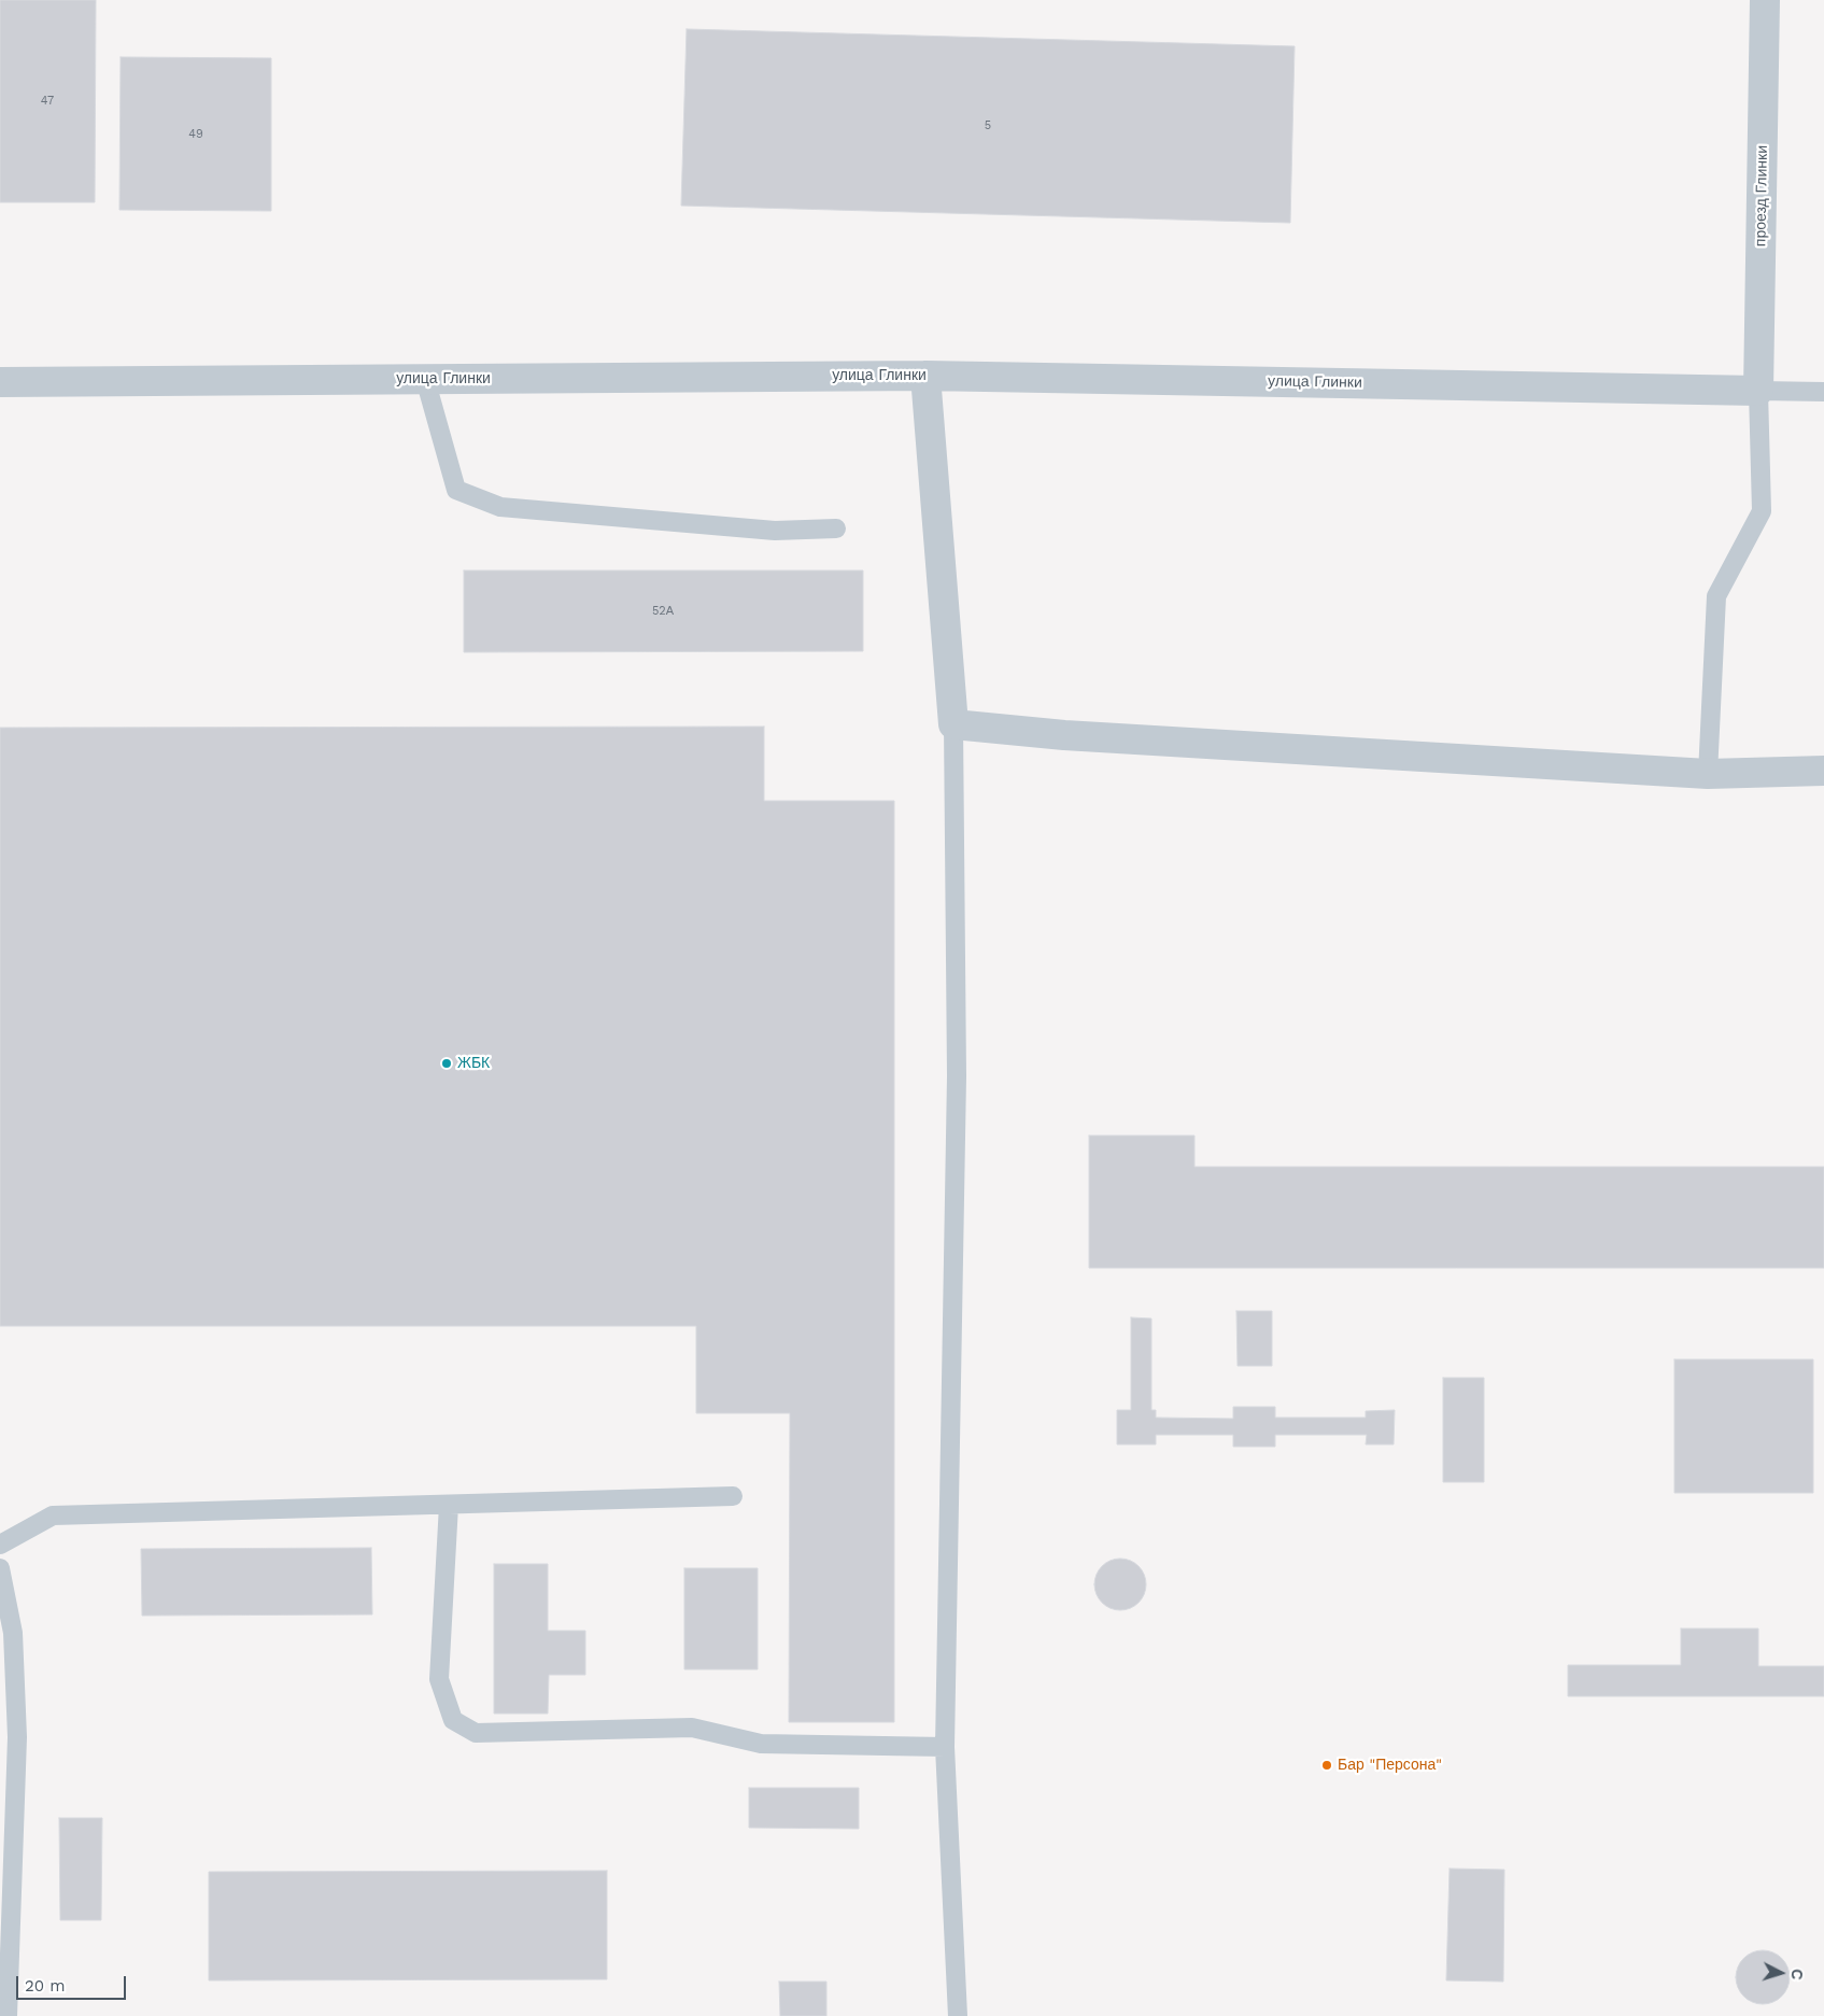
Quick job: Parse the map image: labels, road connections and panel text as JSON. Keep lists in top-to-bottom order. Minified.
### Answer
{"streets":{"street":["проезд Глинки","улица Глинки"]},"crossings":[["проезд Глинки","улица Глинки"]],"places":["ЖБК","Бар \"Персона\""],"house_numbers":["47","5","49","52А"],"scale_bar":"20 m","north":"right"}
